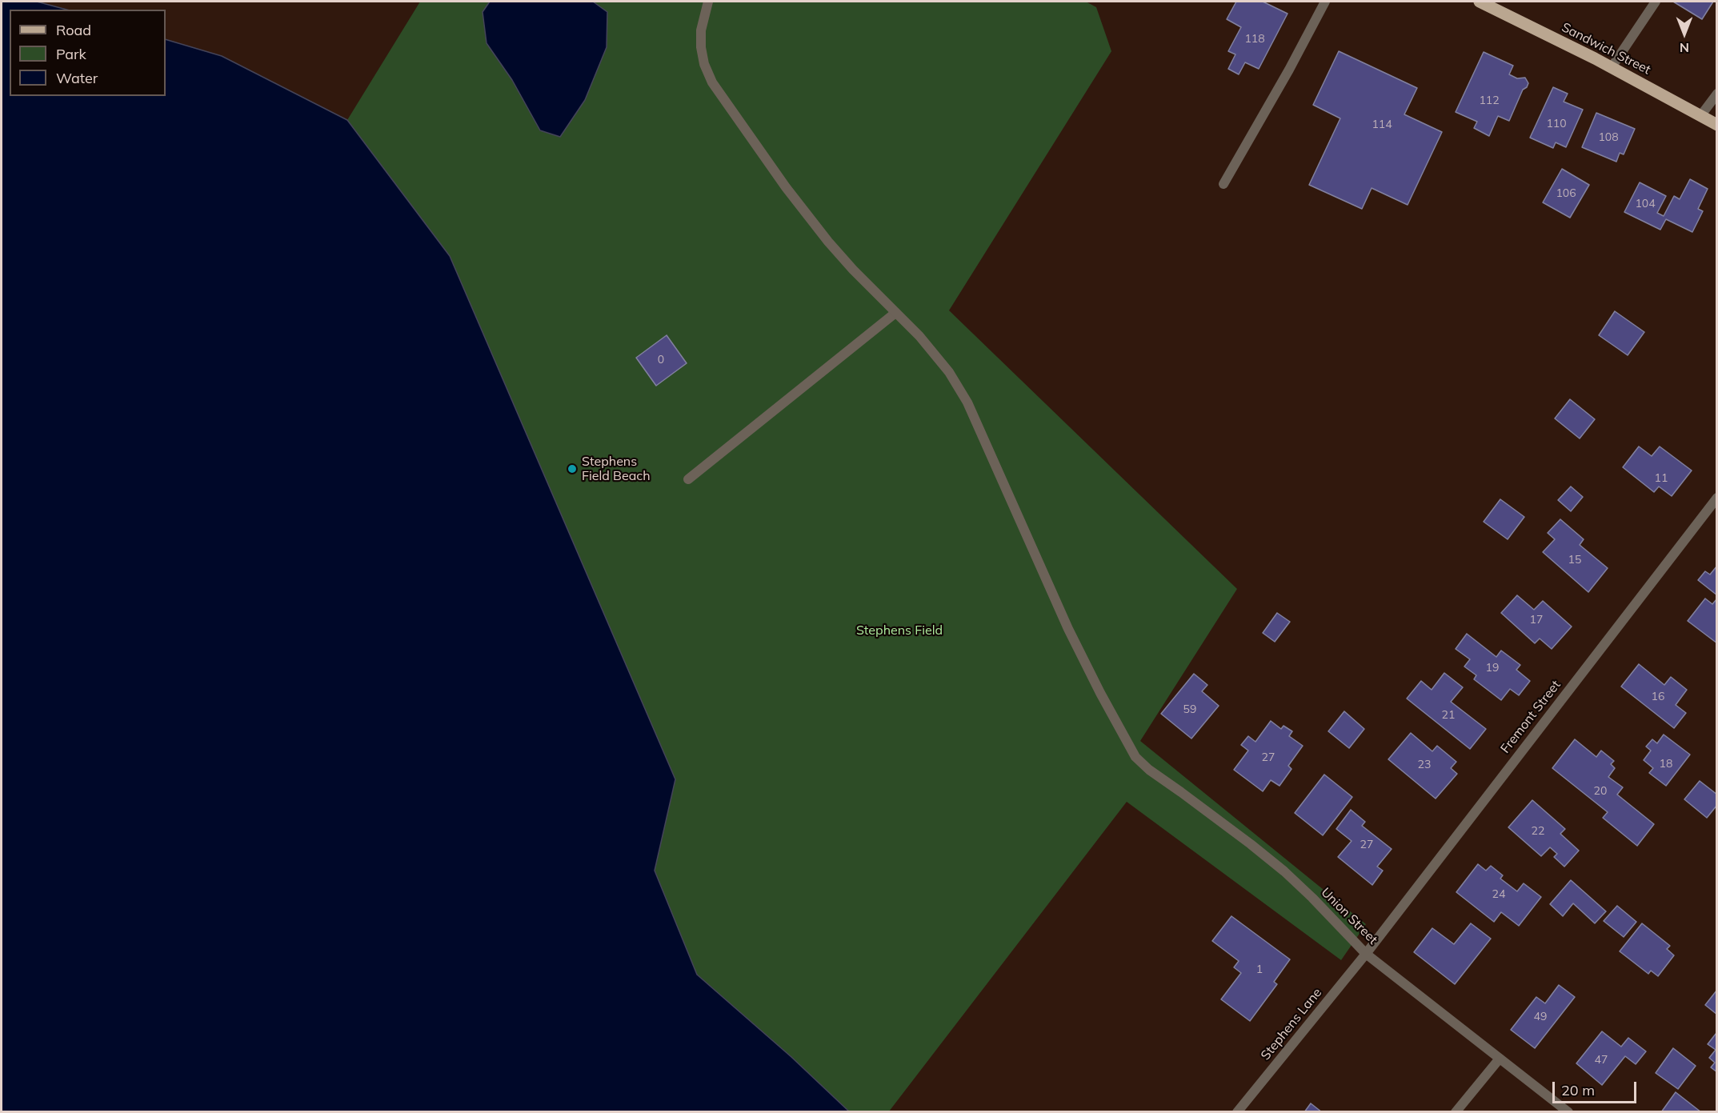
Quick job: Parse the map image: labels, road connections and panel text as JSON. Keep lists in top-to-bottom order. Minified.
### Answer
{"streets":{"main road":["Sandwich Street"],"street":["Fremont Street","Union Street","Stephens Lane"]},"crossings":[["Fremont Street","Union Street"],["Fremont Street","Stephens Lane"],["Union Street","Stephens Lane"]],"parks":["Stephens Field"],"places":["Stephens Field Beach"],"house_numbers":["118","112","110","114","108","106","104","0","11","15","17","19","16","59","21","27","18","23","20","22","27","24","1","49","47"],"legend":["Road","Park","Water"],"scale_bar":"20 m","north":"bottom"}
